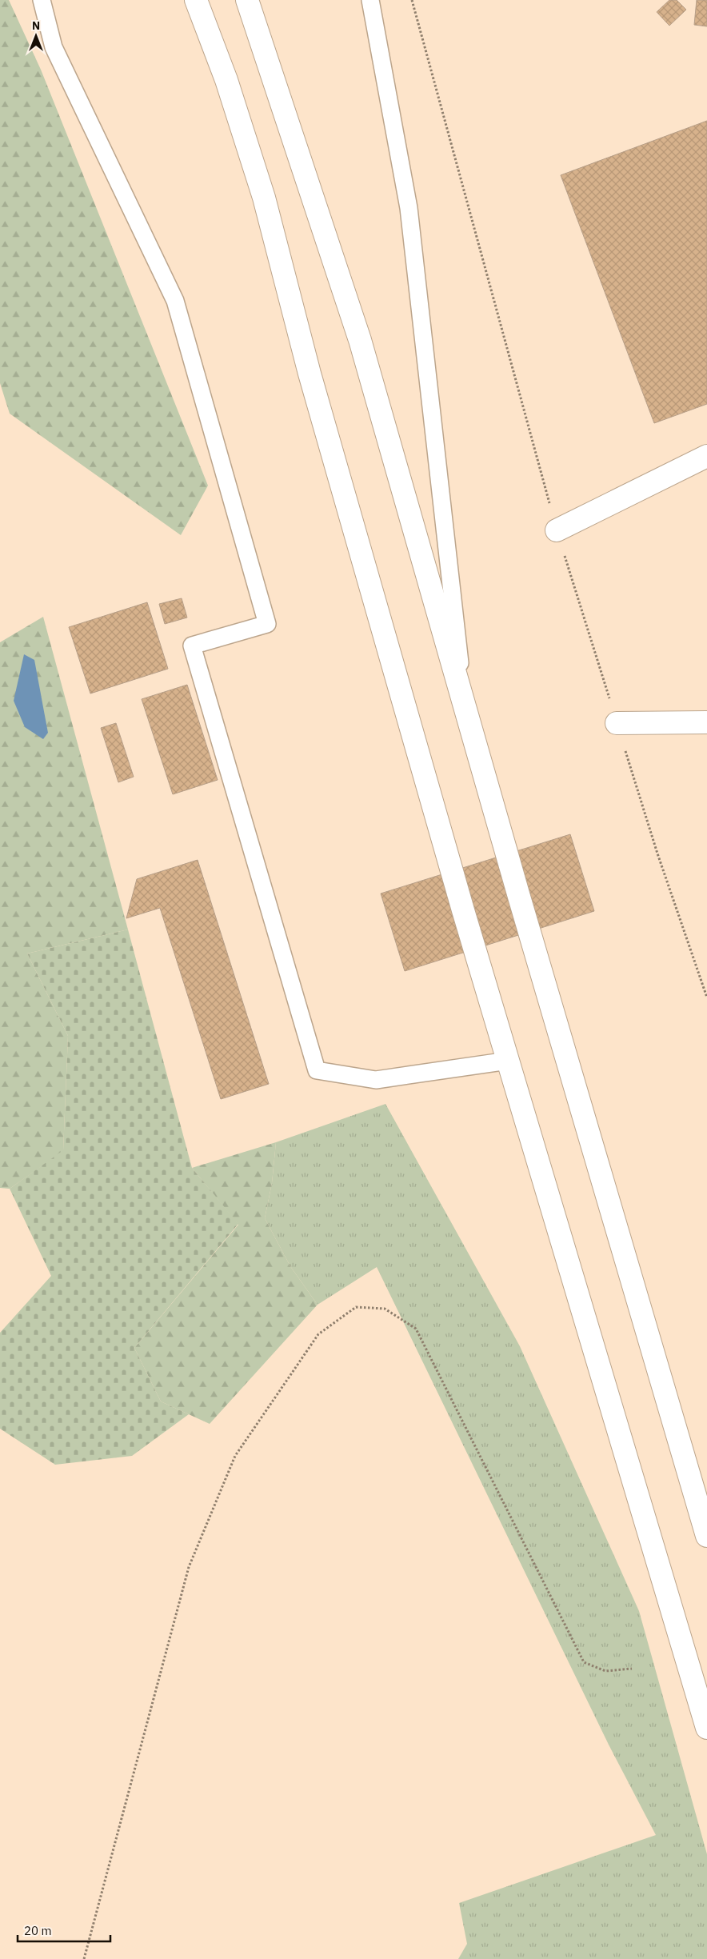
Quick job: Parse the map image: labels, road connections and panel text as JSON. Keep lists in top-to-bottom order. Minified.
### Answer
{"scale_bar":"20 m","north":"top"}
